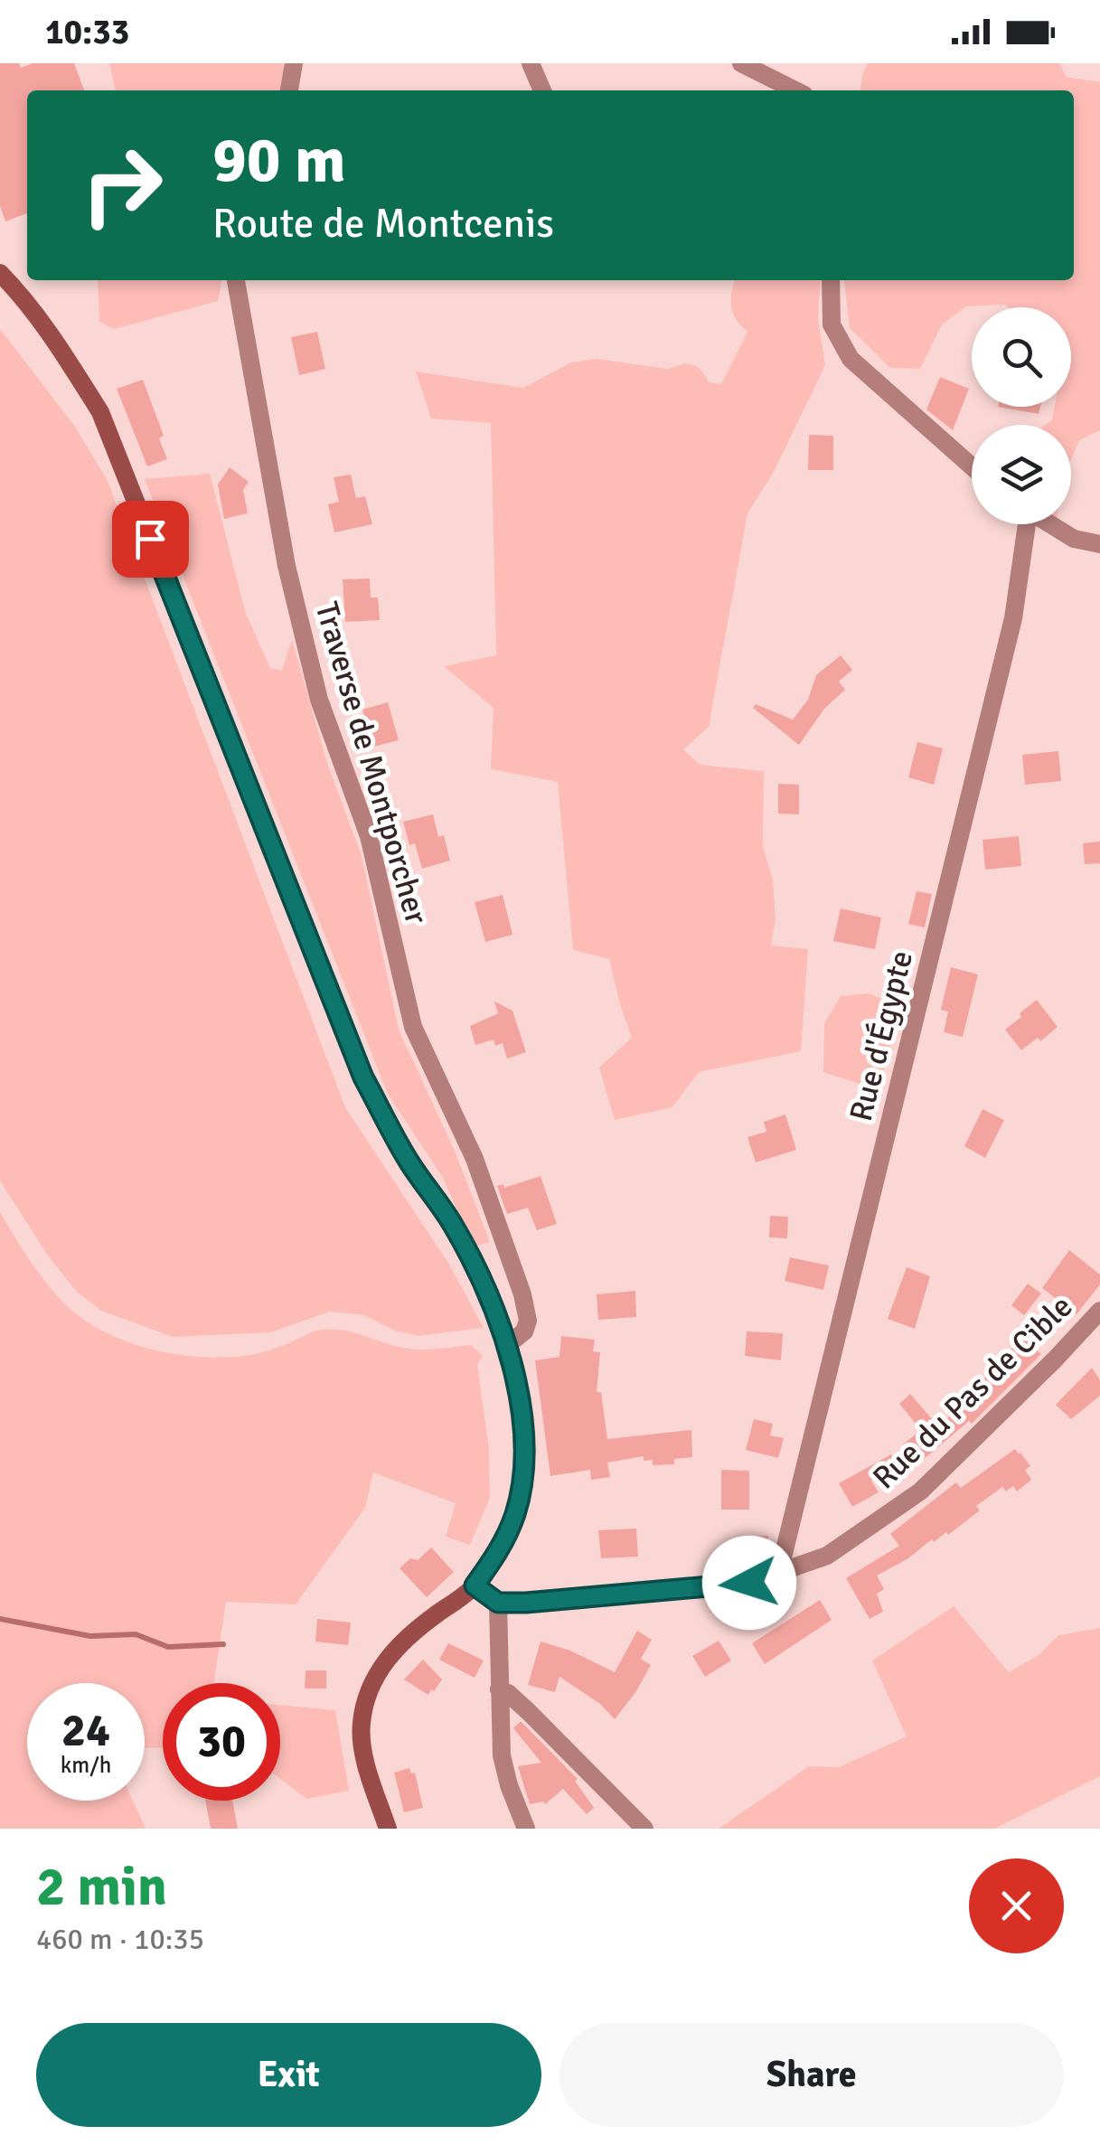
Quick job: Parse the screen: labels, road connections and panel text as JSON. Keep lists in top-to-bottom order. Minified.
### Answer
{"streets":{"street":["Traverse de Montporcher","Rue d'Égypte","Rue du Pas de Cible"]},"crossings":[["Rue d'Égypte","Rue du Pas de Cible"]],"page":{"status":"10:33","turn":["90 m","Route de Montcenis"],"speed":"24 km/h","limit":"30","heading":["2 min","460 m · 10:35"],"buttons":["Exit","Share"]}}
